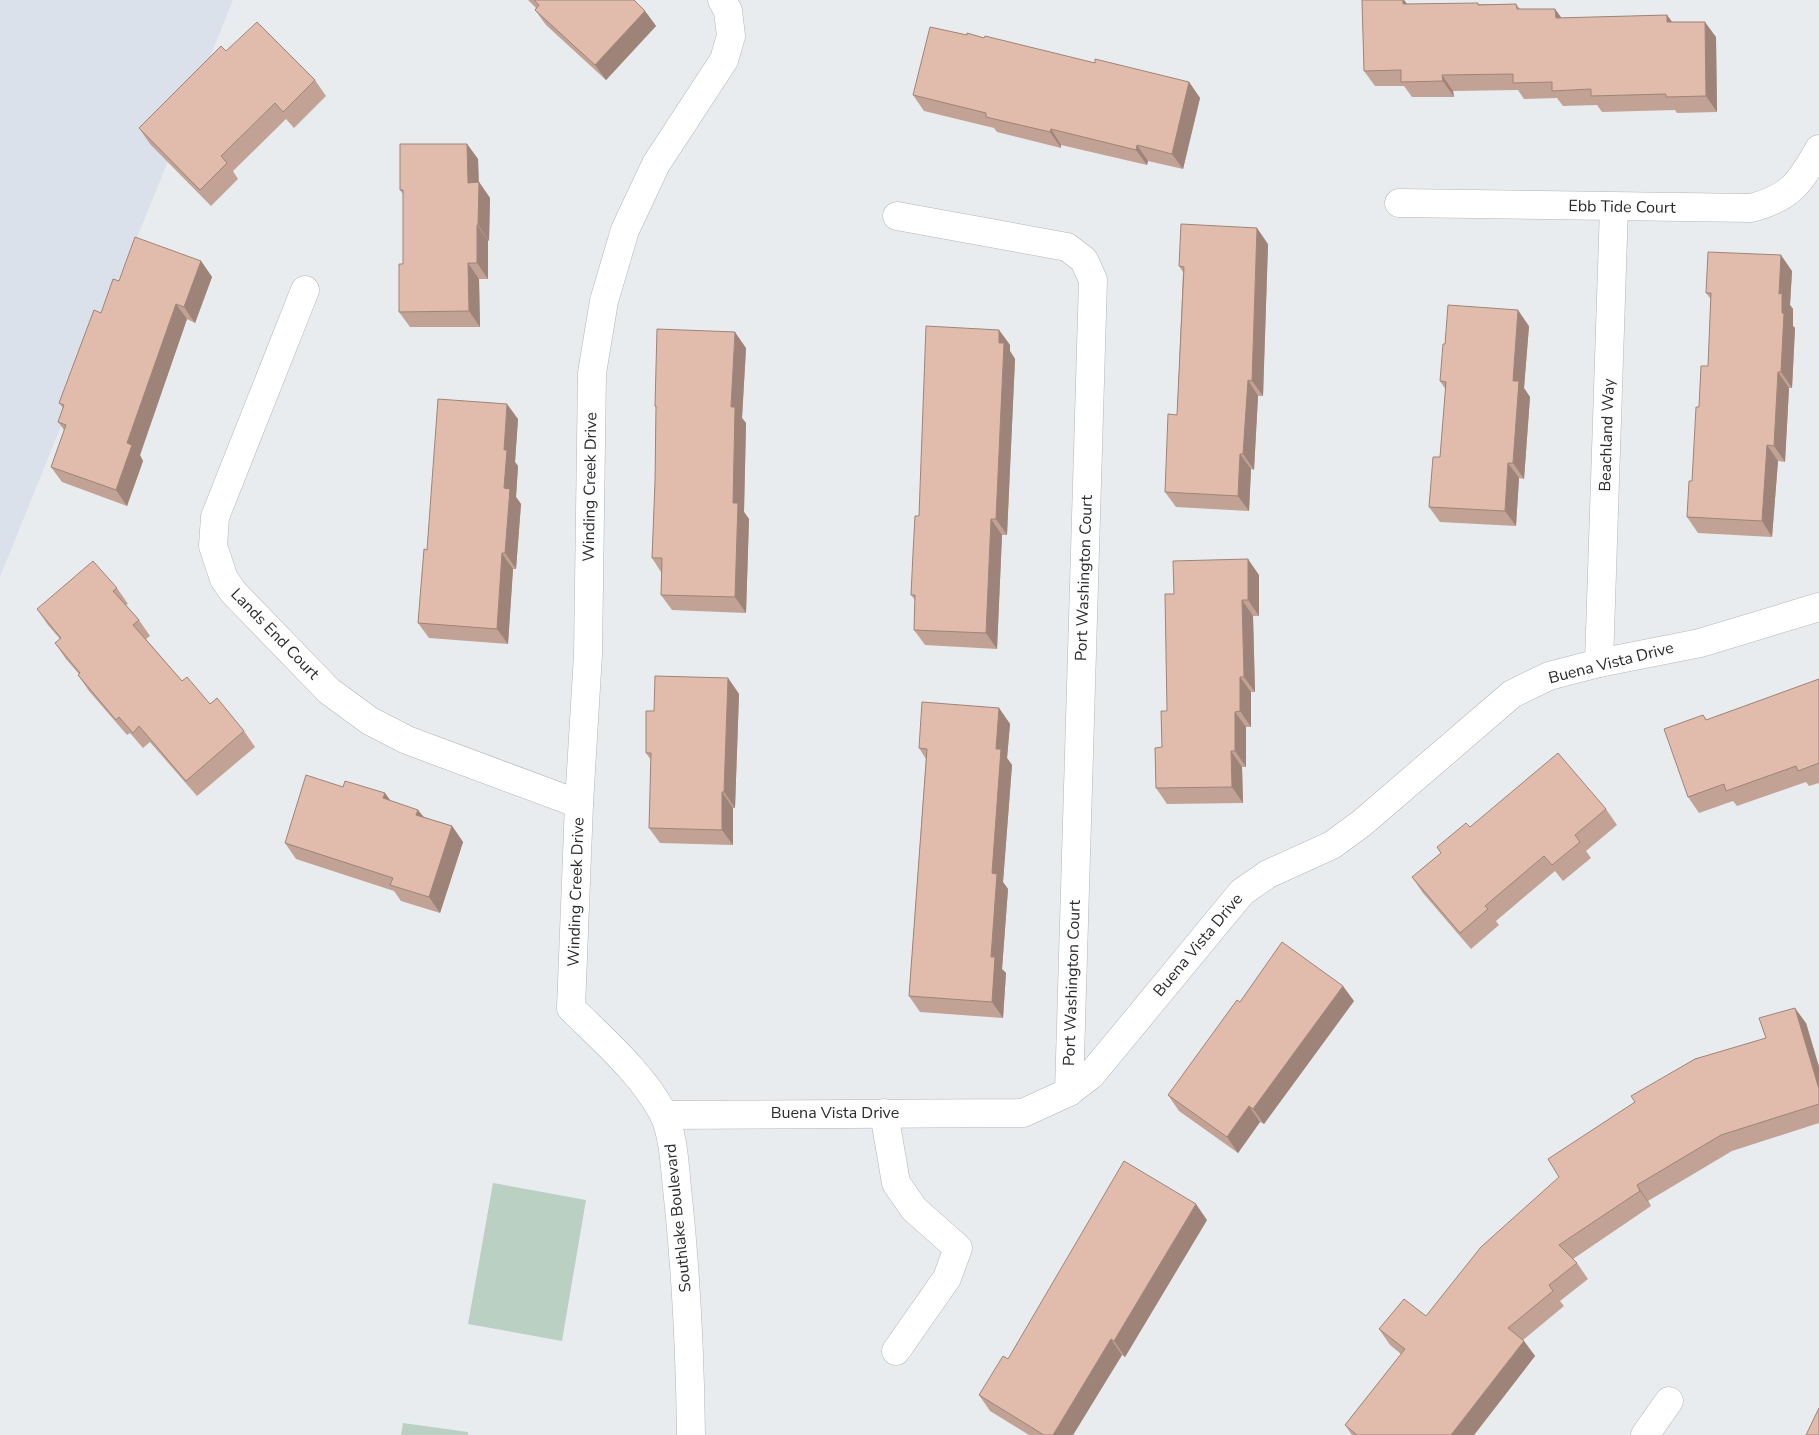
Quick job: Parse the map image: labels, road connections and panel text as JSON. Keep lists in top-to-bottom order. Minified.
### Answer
{"streets":{"street":["Ebb Tide Court","Beachland Way","Winding Creek Drive","Port Washington Court","Lands End Court","Buena Vista Drive","Southlake Boulevard"]},"crossings":[["Ebb Tide Court","Beachland Way"],["Beachland Way","Buena Vista Drive"],["Winding Creek Drive","Lands End Court"],["Winding Creek Drive","Southlake Boulevard"],["Port Washington Court","Buena Vista Drive"],["Buena Vista Drive","Southlake Boulevard"]]}
